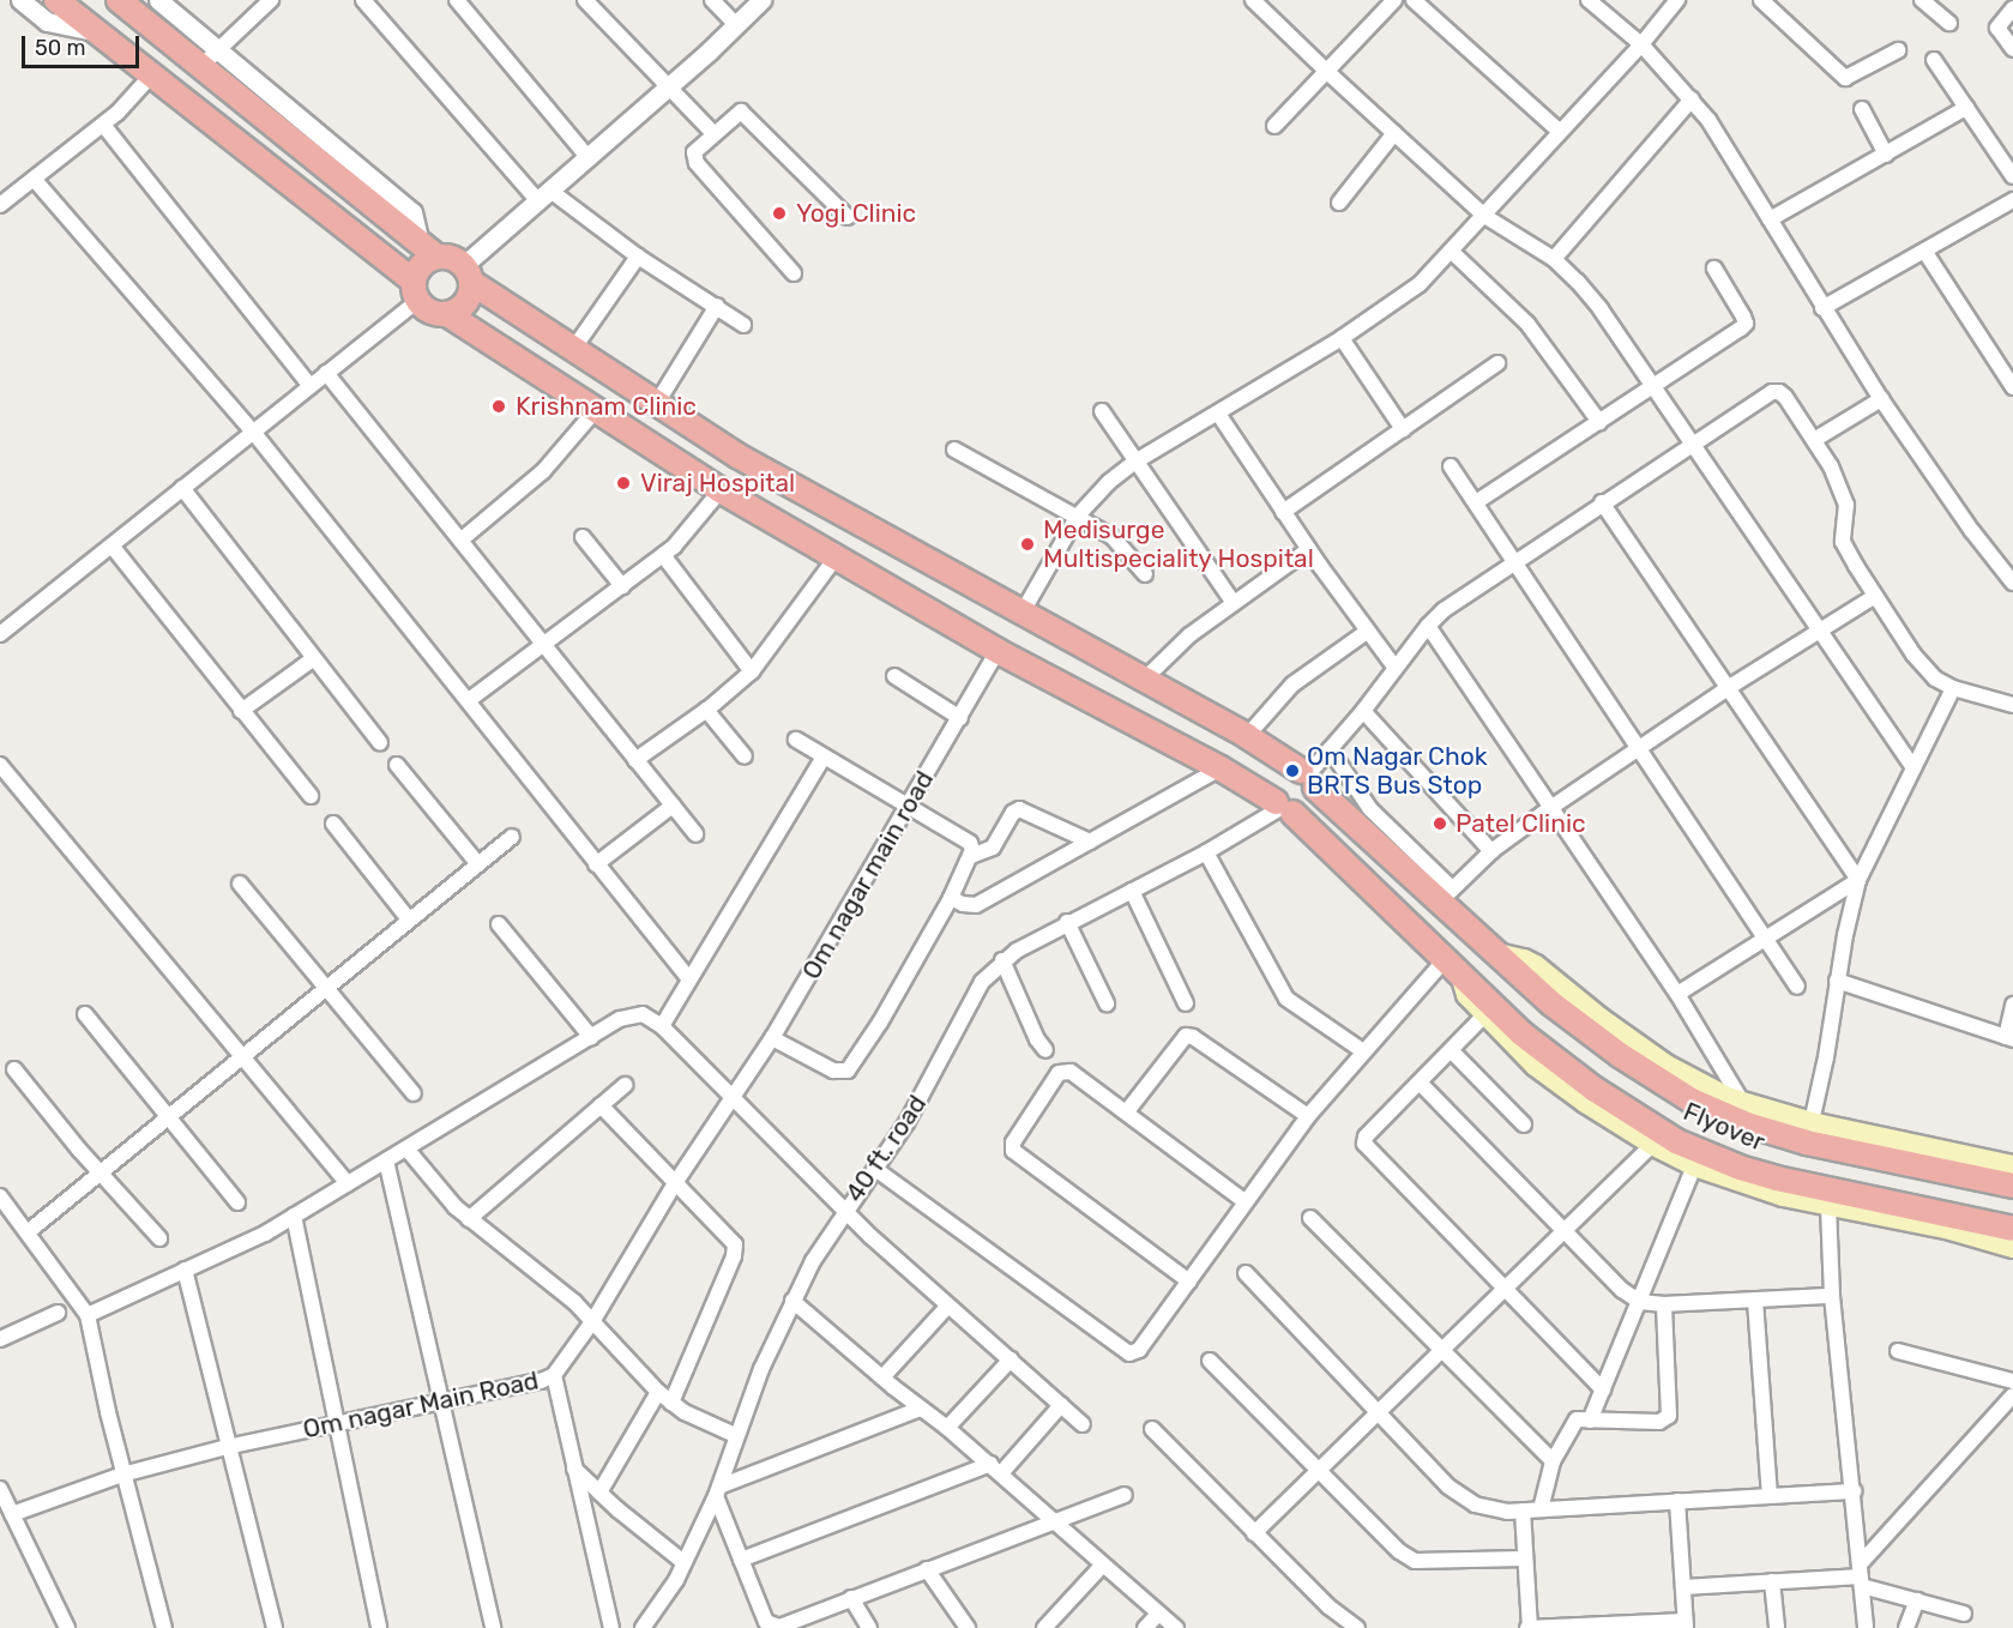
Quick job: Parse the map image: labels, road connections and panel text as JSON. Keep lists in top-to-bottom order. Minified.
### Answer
{"streets":{"highway":["Flyover"],"street":["Om nagar main road","40 ft. road","Om nagar Main Road"]},"crossings":[["Om nagar main road","Flyover"],["Om nagar main road","Om nagar Main Road"],["Flyover","40 ft. road"]],"places":["Yogi Clinic","Krishnam Clinic","Viraj Hospital","Medisurge Multispeciality Hospital","Om Nagar Chok BRTS Bus Stop","Patel Clinic"],"scale_bar":"50 m"}
